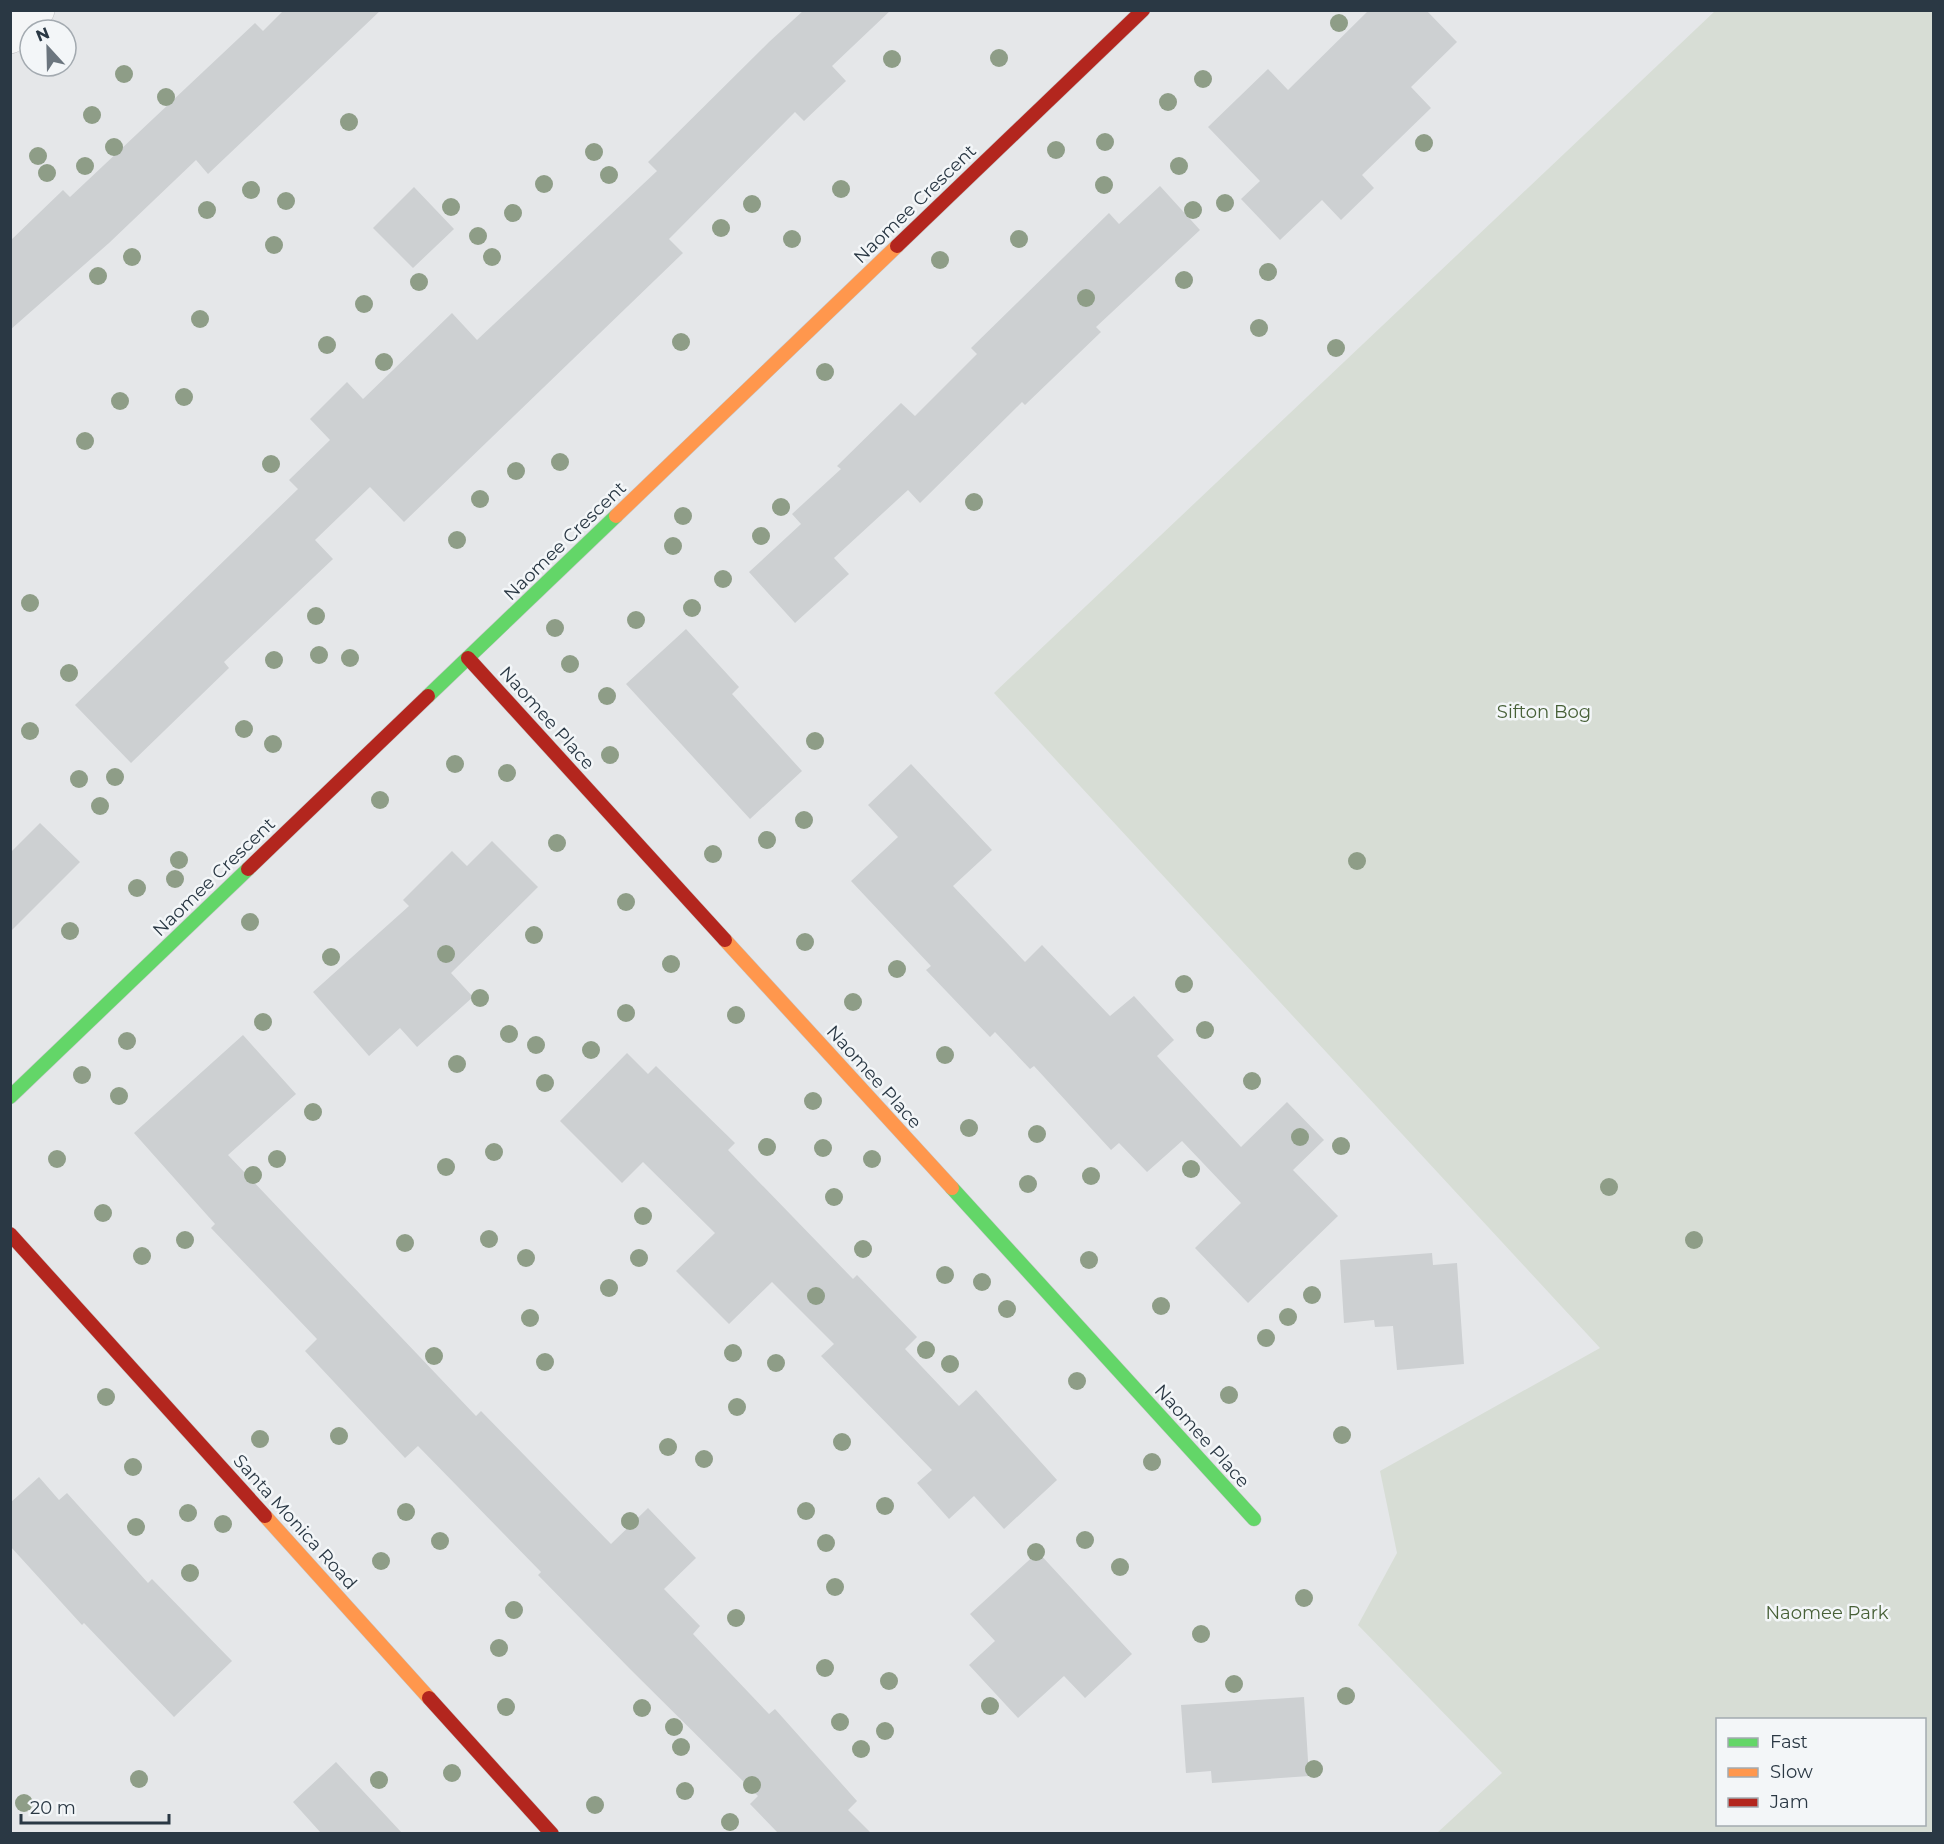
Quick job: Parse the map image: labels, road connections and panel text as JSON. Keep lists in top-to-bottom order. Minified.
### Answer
{"streets":{"street":["Naomee Crescent","Naomee Place","Santa Monica Road"]},"crossings":[["Naomee Crescent","Naomee Place"]],"parks":["Sifton Bog","Naomee Park"],"legend":["Fast","Slow","Jam"],"scale_bar":"20 m","north":"top"}
